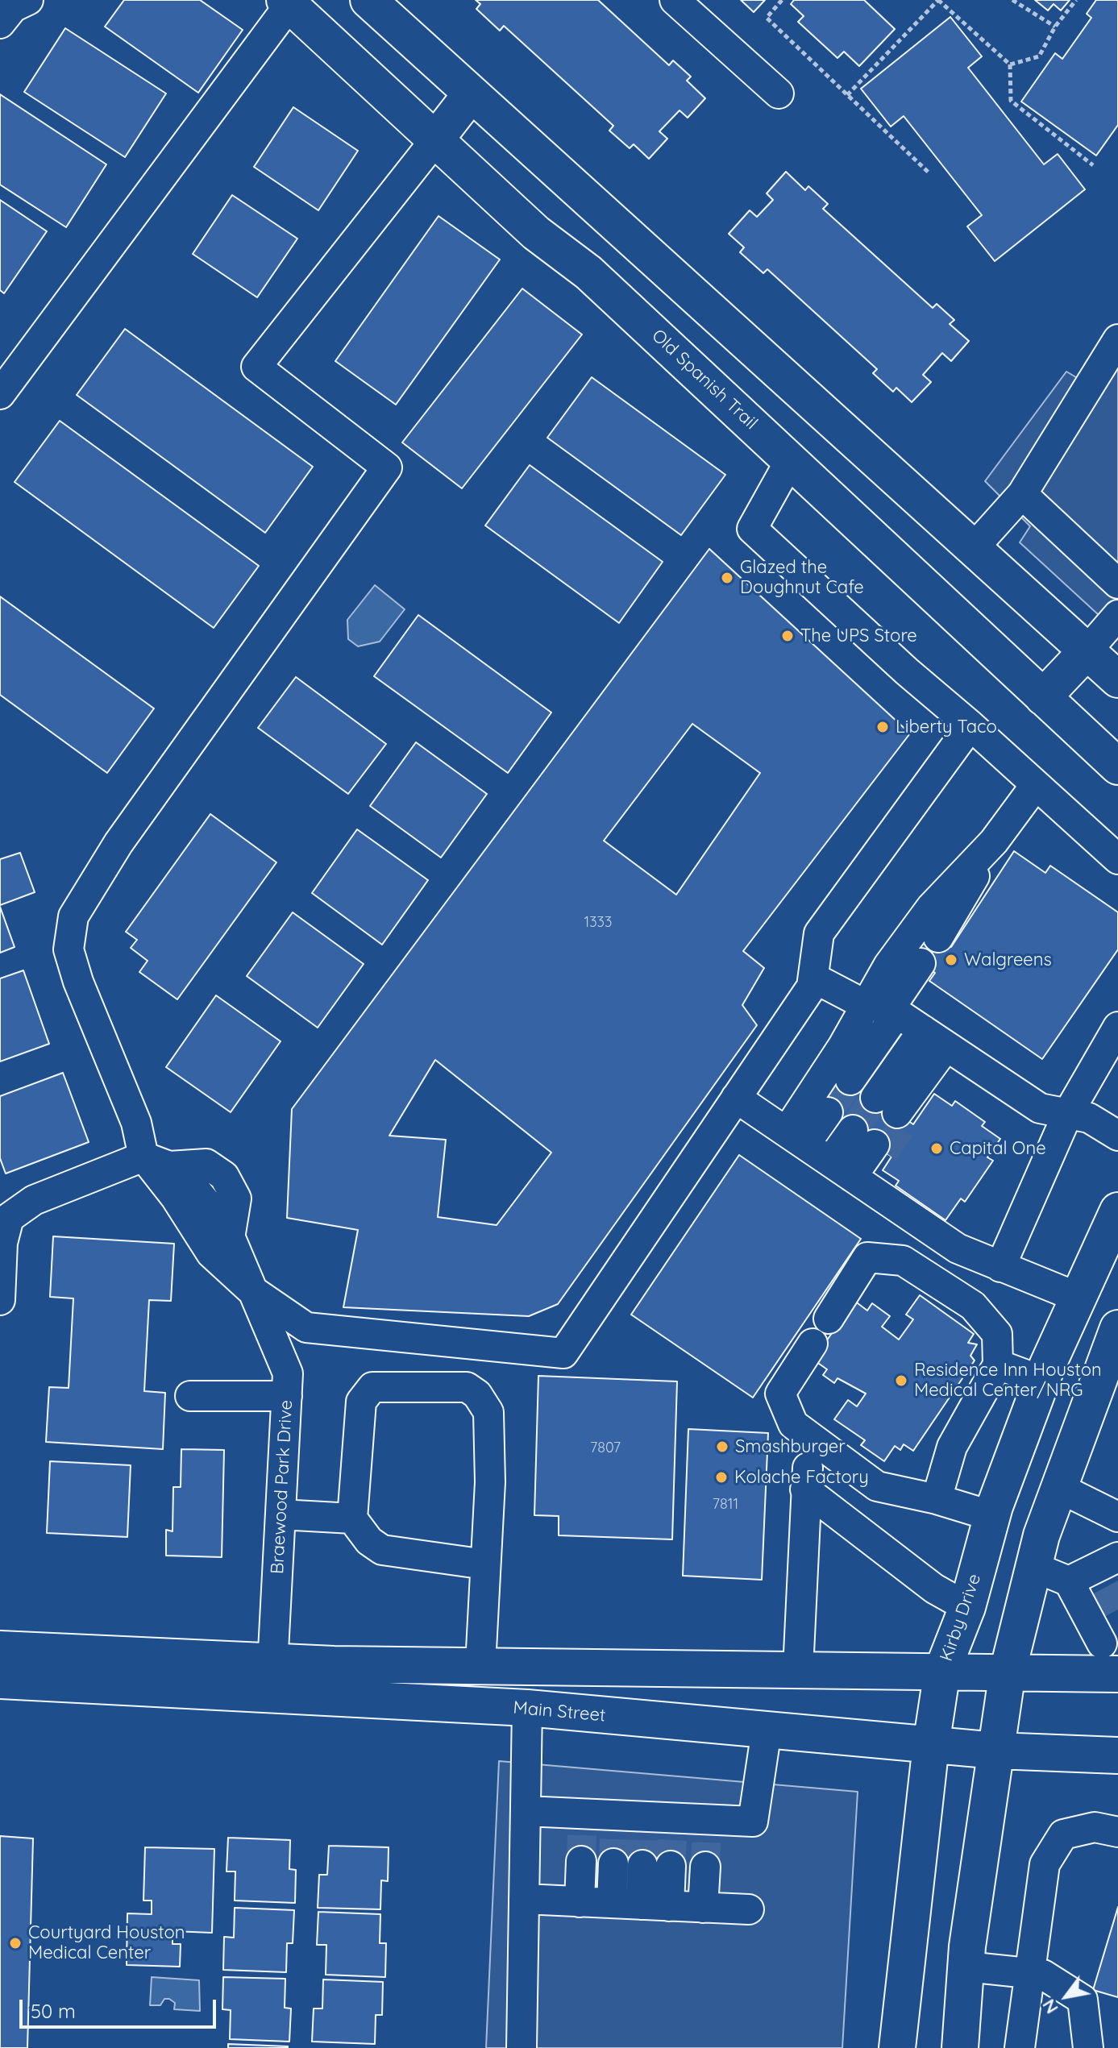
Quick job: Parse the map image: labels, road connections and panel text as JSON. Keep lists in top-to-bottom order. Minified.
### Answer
{"streets":{"main road":["Old Spanish Trail","Kirby Drive","Main Street"],"street":["Braewood Park Drive"]},"crossings":[["Braewood Park Drive","Main Street"],["Kirby Drive","Main Street"]],"places":["Glazed the Doughnut Cafe","The UPS Store","Liberty Taco","Walgreens","Capital One","Residence Inn Houston Medical Center/NRG","Smashburger","Kolache Factory","Courtyard Houston Medical Center"],"house_numbers":["1333","7807","7811"],"scale_bar":"50 m","north":"bottom left"}
